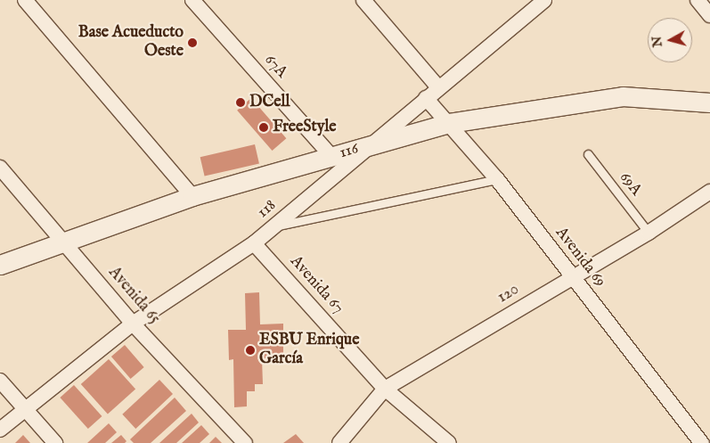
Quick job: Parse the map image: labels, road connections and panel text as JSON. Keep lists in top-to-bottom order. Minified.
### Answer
{"streets":{"street":["67A","116","118","Avenida 69","Avenida 67","120","Avenida 65"],"lane":["69A"]},"crossings":[["67A","116"],["116","118"],["116","Avenida 69"],["116","Avenida 65"],["69A","120"],["118","Avenida 69"],["118","Avenida 67"],["118","Avenida 65"],["Avenida 69","120"],["Avenida 67","120"]],"places":["Base Acueducto Oeste","DCell","FreeStyle","ESBU Enrique García"],"north":"left"}
